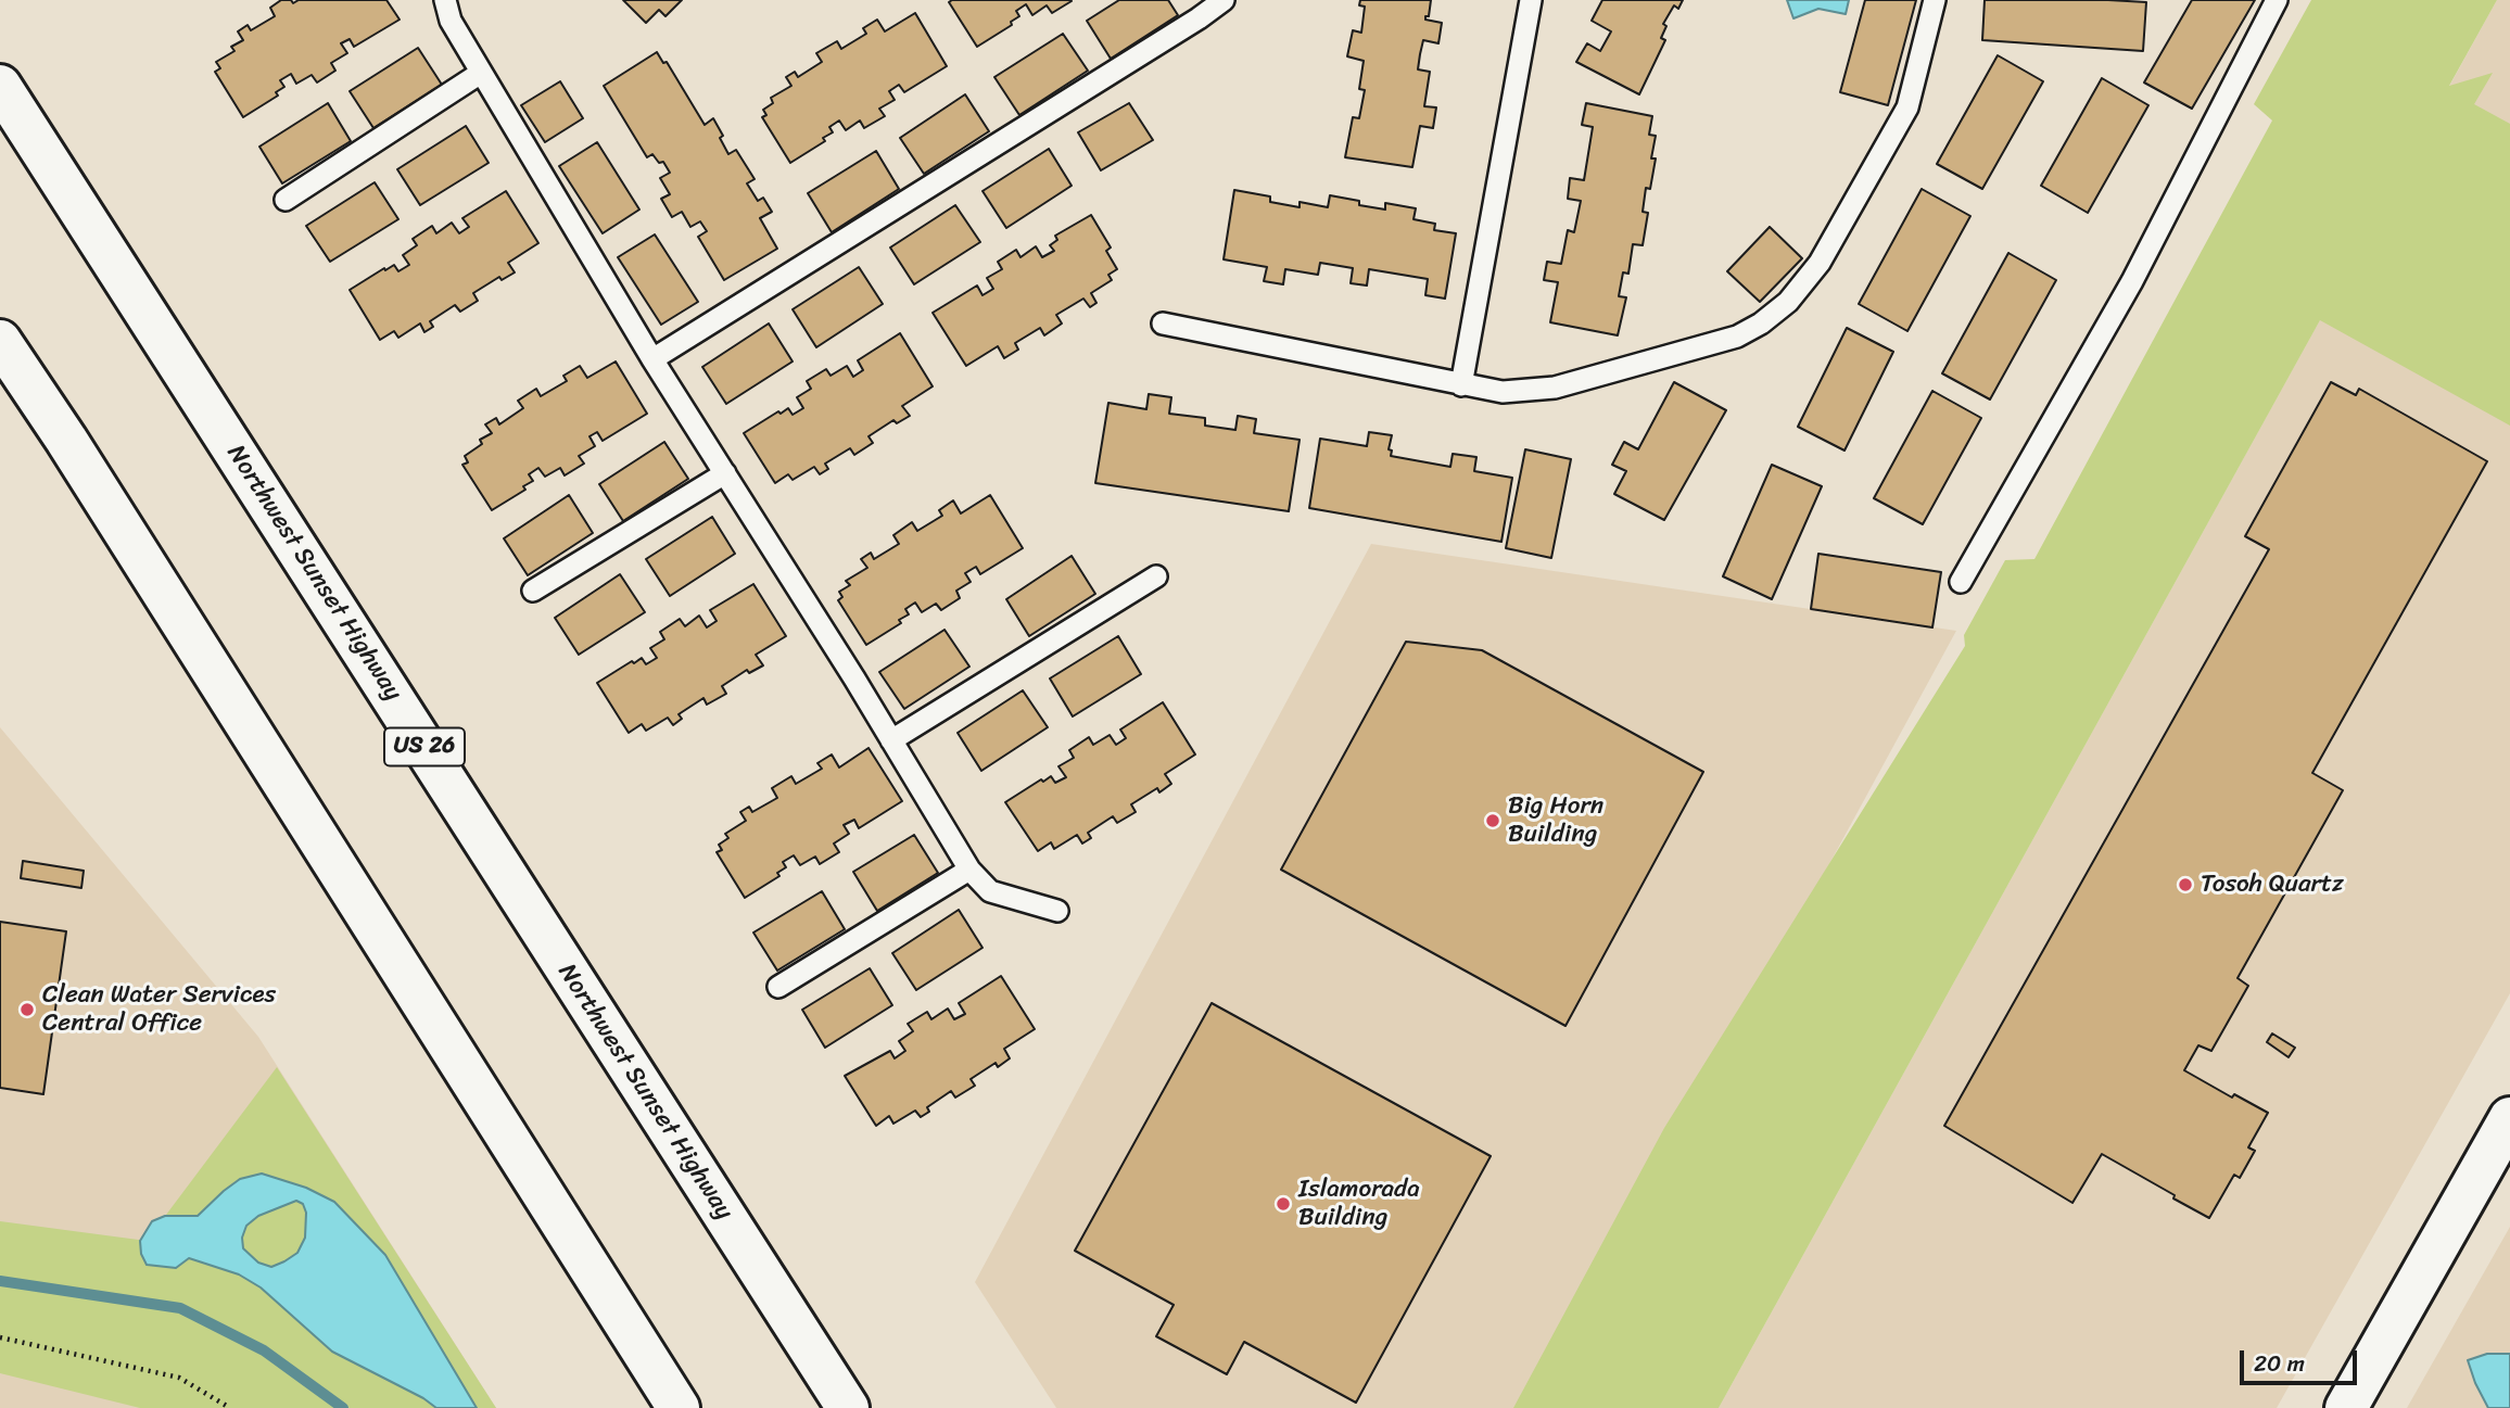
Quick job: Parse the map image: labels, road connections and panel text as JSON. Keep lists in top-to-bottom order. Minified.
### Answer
{"streets":{"main road":["Northwest Sunset Highway","US 26"]},"places":["Big Horn Building","Tosoh Quartz","Clean Water Services Central Office","Islamorada Building"],"scale_bar":"20 m"}
